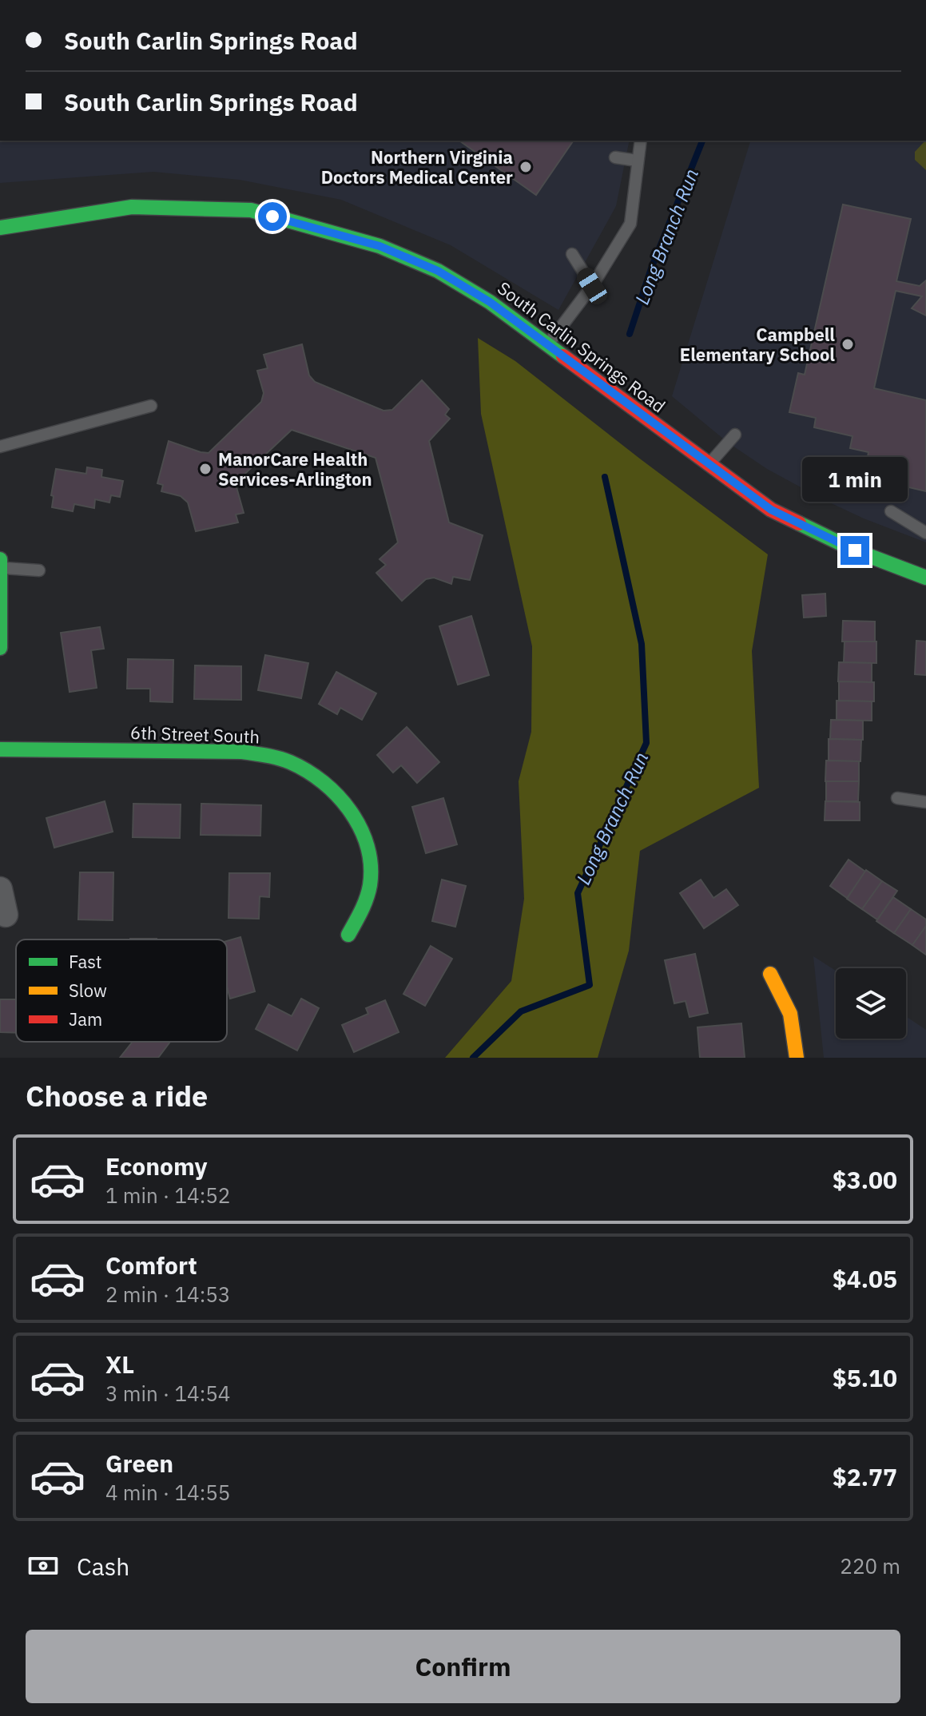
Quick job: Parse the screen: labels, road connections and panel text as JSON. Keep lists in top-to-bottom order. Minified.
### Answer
{"streets":{"main road":["South Carlin Springs Road","6th Street South"]},"water":["Long Branch Run"],"places":["Northern Virginia Doctors Medical Center","Campbell Elementary School","ManorCare Health Services-Arlington"],"legend":["Fast","Slow","Jam"],"page":{"banner":["South Carlin Springs Road","South Carlin Springs Road"],"bubble":"1 min","heading":"Choose a ride","list":[{"name":"Economy","note":"1 min · 14:52","value":"$3.00"},{"name":"Comfort","note":"2 min · 14:53","value":"$4.05"},{"name":"XL","note":"3 min · 14:54","value":"$5.10"},{"name":"Green","note":"4 min · 14:55","value":"$2.77"}],"pay":["Cash","220 m"],"buttons":"Confirm"}}
